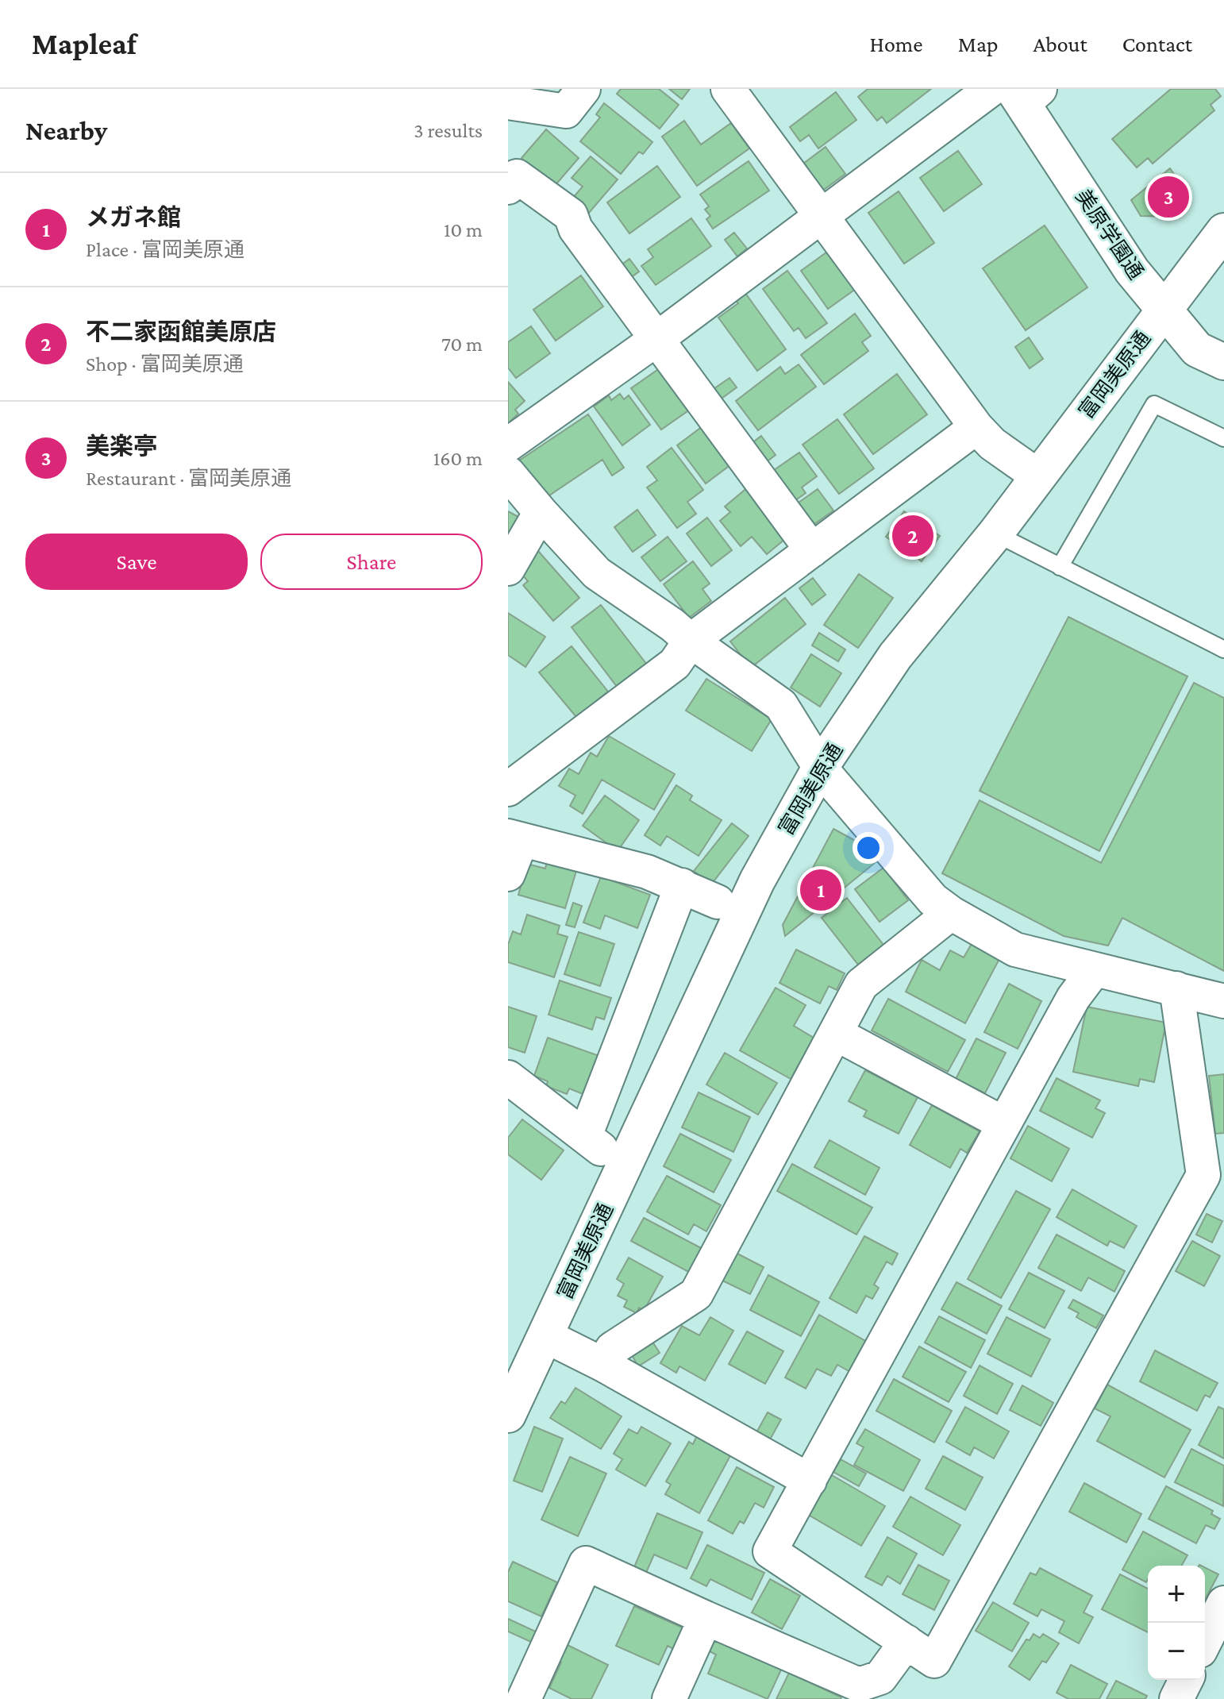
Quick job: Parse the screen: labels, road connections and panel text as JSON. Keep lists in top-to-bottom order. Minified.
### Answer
{"streets":{"street":["美原学園通","富岡美原通"]},"crossings":[["美原学園通","富岡美原通"]],"page":{"header":"Mapleaf","nav":["Home","Map","About","Contact"],"heading":["Nearby","3 results"],"list":[{"mark":"1","name":"メガネ館","note":"Place · 富岡美原通","value":"10 m"},{"mark":"2","name":"不二家函館美原店","note":"Shop · 富岡美原通","value":"70 m"},{"mark":"3","name":"美楽亭","note":"Restaurant · 富岡美原通","value":"160 m"}],"pins":["3","2","1"],"buttons":["Save","Share"],"map_buttons":["+","−"]}}
